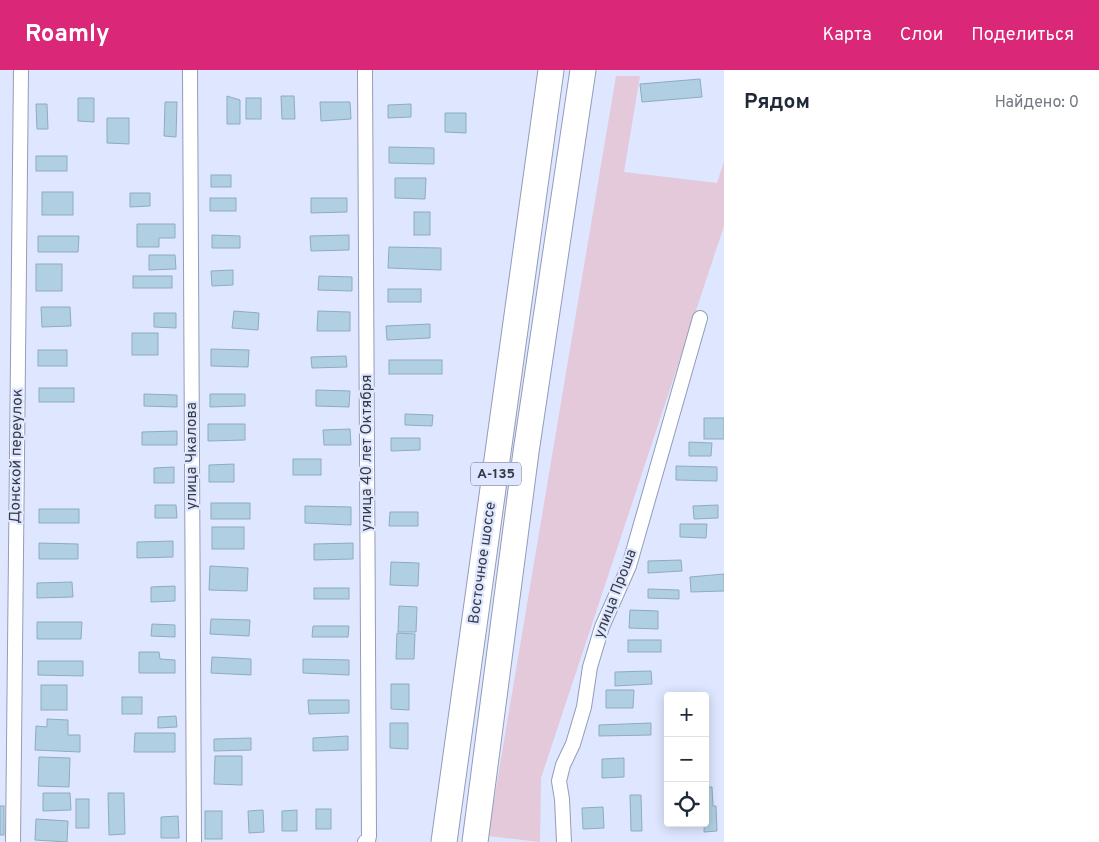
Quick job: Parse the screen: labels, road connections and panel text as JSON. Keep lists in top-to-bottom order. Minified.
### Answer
{"streets":{"highway":["А-135","Восточное шоссе"],"street":["улица 40 лет Октября","Донской переулок","улица Чкалова","улица Проша"]},"page":{"header":"Roamly","nav":["Карта","Слои","Поделиться"],"heading":["Рядом","Найдено: 0"],"map_buttons":["+","−"]}}
